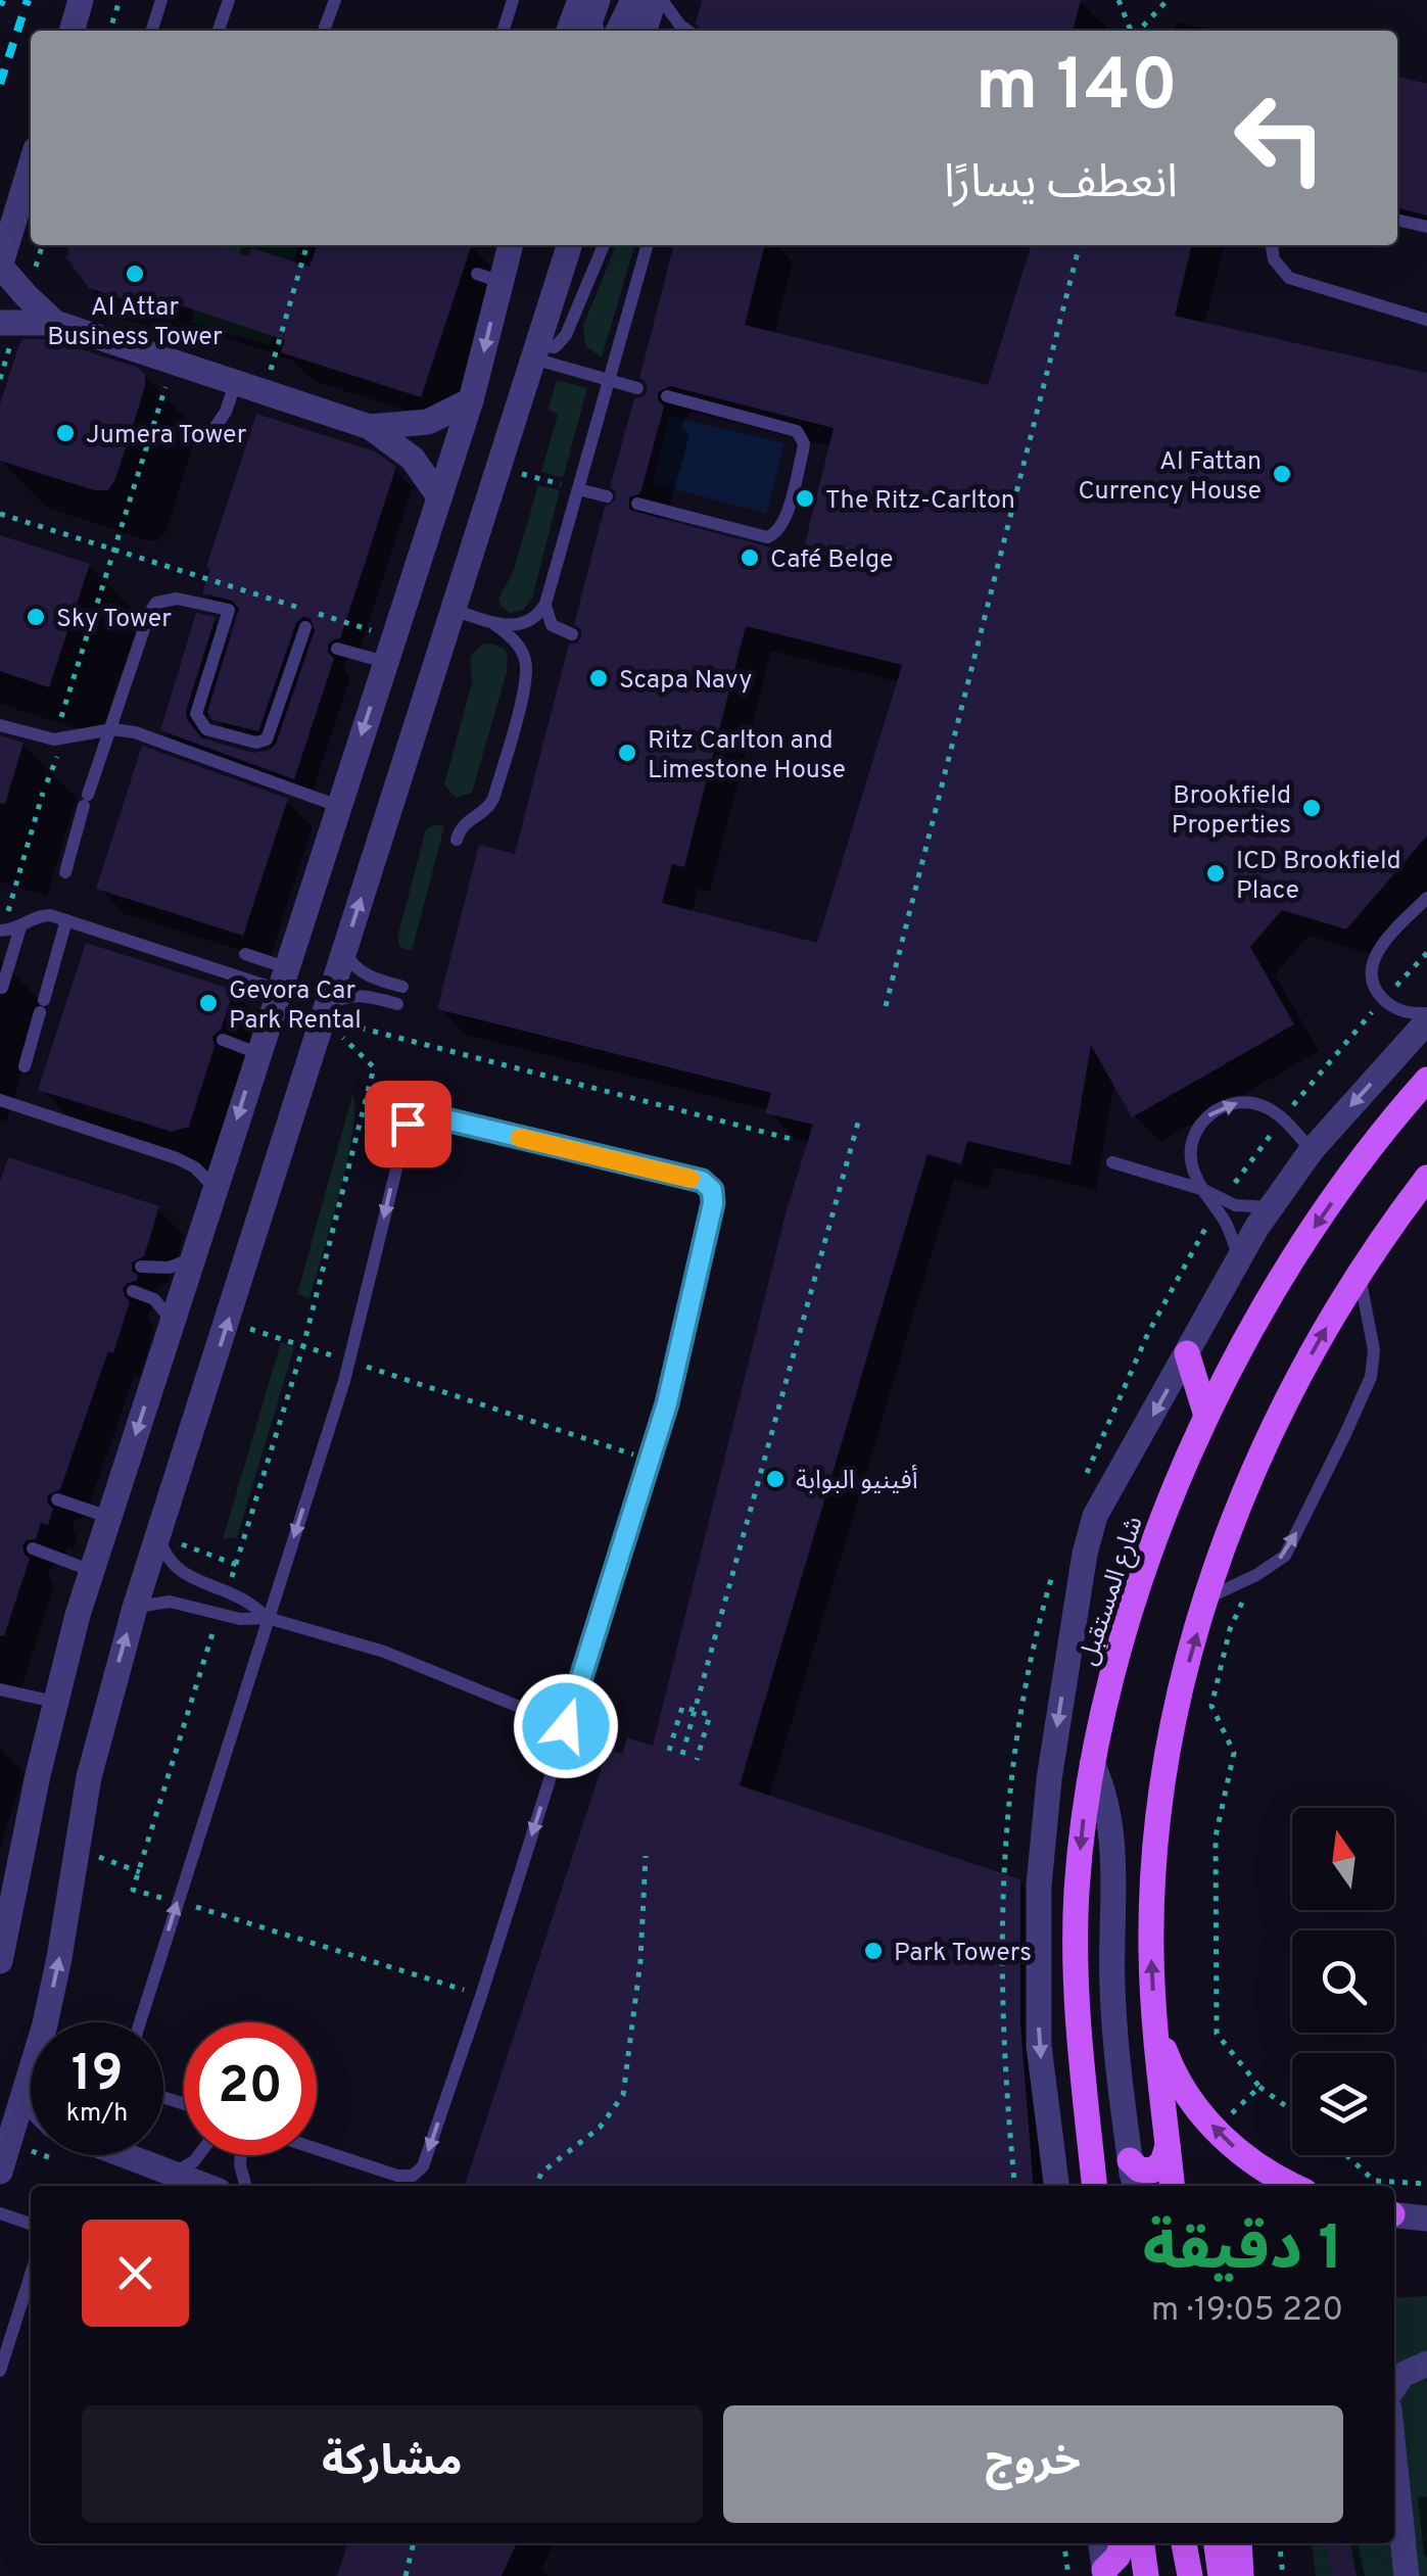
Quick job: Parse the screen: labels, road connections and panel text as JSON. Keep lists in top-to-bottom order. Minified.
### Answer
{"streets":{"main road":["شارع المستقبل"]},"places":["Al Attar Business Tower","Jumera Tower","Al Fattan Currency House","The Ritz-Carlton","Café Belge","Sky Tower","Scapa Navy","Ritz Carlton and Limestone House","Brookfield Properties","ICD Brookfield Place","Gevora Car Park Rental","أفينيو البوابة","Park Towers"],"north":"top","page":{"turn":["140 m","انعطف يسارًا"],"speed":"19 km/h","limit":"20","heading":["1 دقيقة","220 m · 19:05"],"buttons":["خروج","مشاركة"]}}
